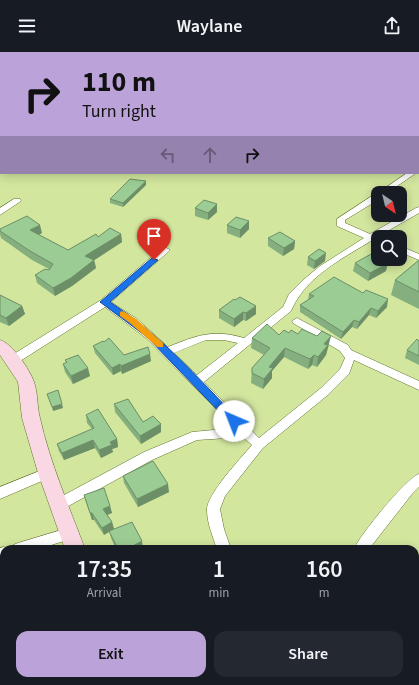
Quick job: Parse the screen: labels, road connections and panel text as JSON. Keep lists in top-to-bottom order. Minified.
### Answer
{"north":"bottom right","page":{"header":"Waylane","turn":["110 m","Turn right"],"eta":["17:35","Arrival","1","min","160","m"],"buttons":["Exit","Share"]}}
